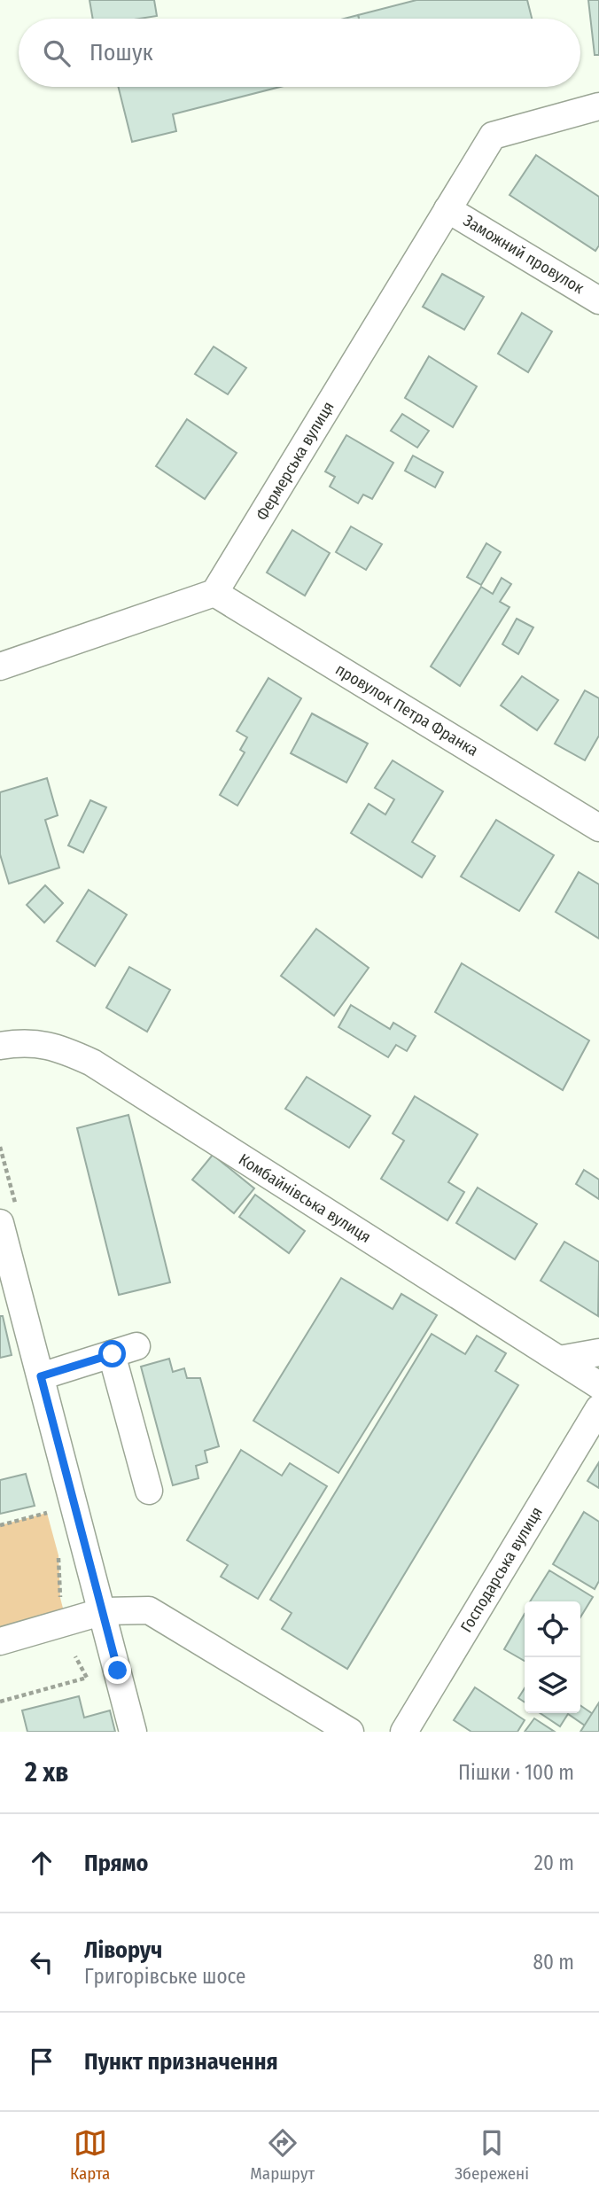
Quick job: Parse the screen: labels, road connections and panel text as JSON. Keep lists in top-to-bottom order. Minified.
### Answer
{"streets":{"street":["Заможний провулок","Фермерська вулиця","провулок Петра Франка","Комбайнівська вулиця","Господарська вулиця"]},"crossings":[["Заможний провулок","Фермерська вулиця"],["Фермерська вулиця","провулок Петра Франка"]],"page":{"search":"Пошук","heading":["2 хв","Пішки · 100 m"],"list":[["Прямо","20 m"],["Ліворуч","Григорівське шосе","80 m"],"Пункт призначення"],"nav":["Карта","Маршрут","Збережені"]}}
